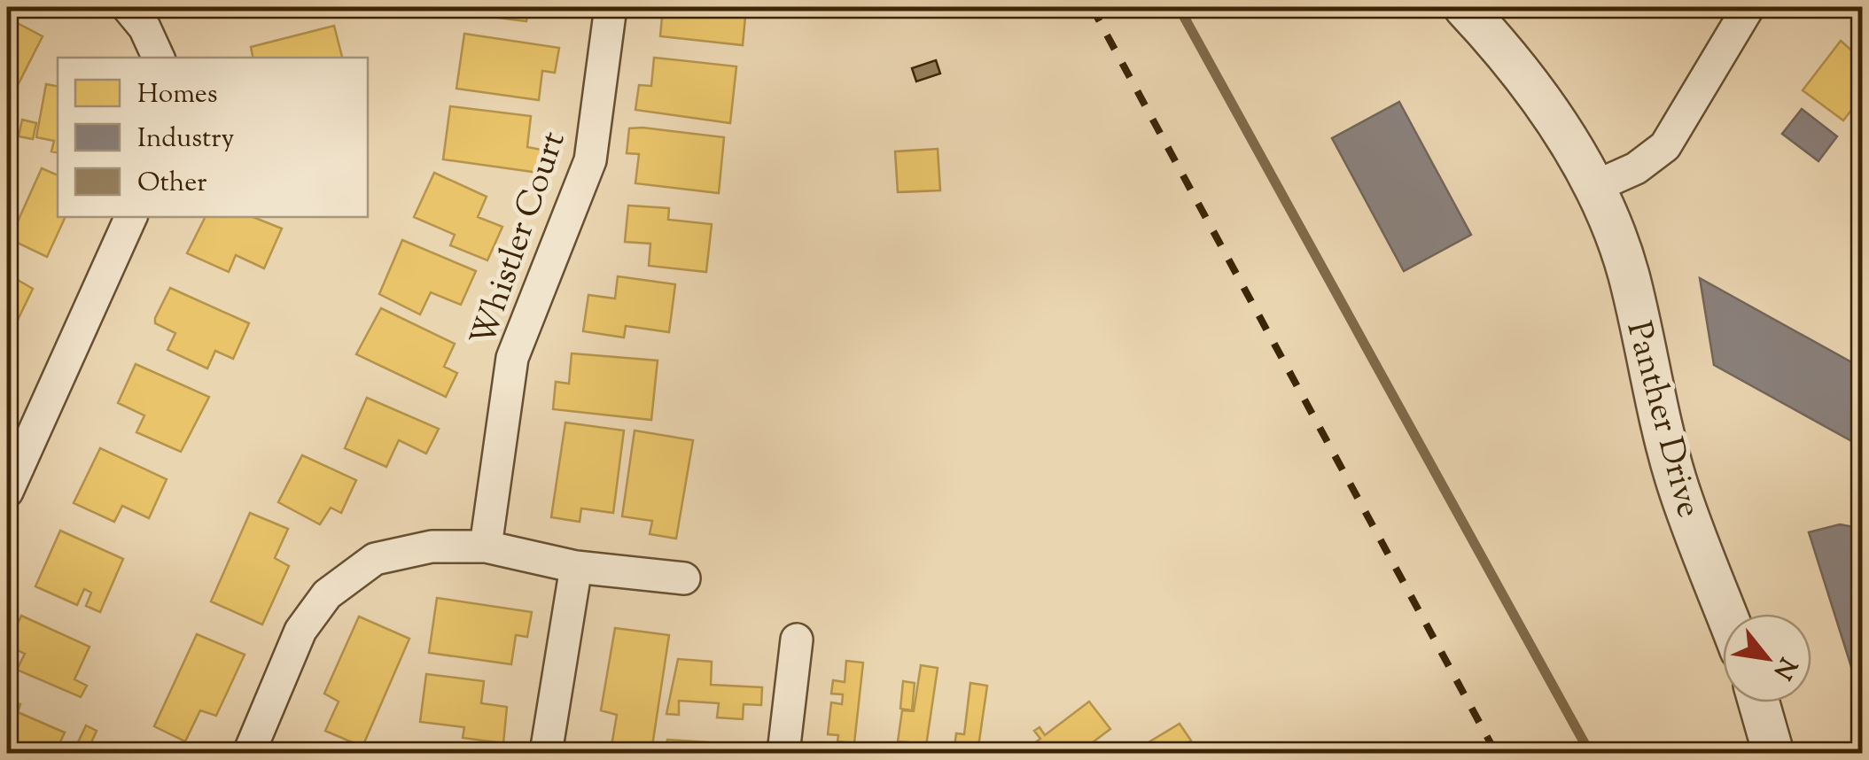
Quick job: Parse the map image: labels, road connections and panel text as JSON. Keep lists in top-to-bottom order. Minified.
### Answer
{"streets":{"street":["Whistler Court","Panther Drive"]},"legend":["Homes","Industry","Other"],"north":"bottom right"}
